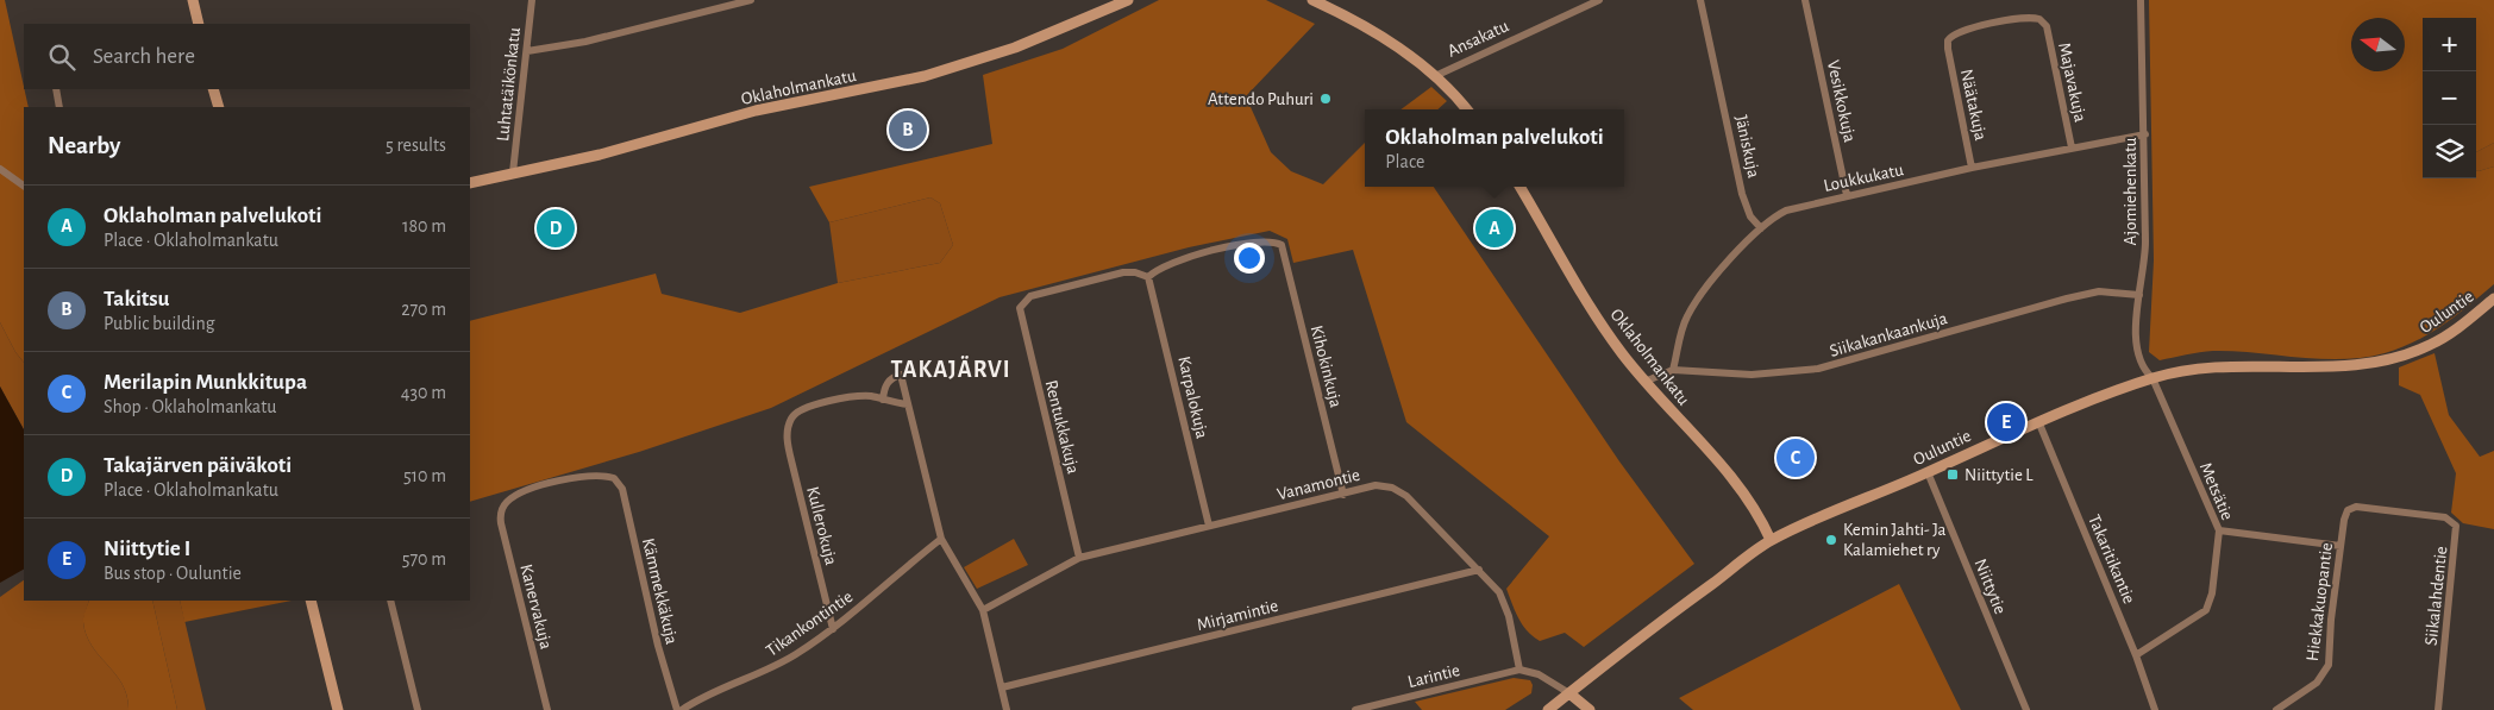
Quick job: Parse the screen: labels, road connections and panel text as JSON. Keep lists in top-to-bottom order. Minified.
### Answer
{"streets":{"street":["Ansakatu","Majavakuja","Luhtatäikönkatu","Oklaholmankatu","Vesikkokuja","Näätakuja","Jäniskuja","Loukkukatu","Ajomiehenkatu","Ouluntie","Siikakankaankuja","Kihokinkuja","Karpalokuja","Rentukkakuja","Vanamontie","Metsätie","Kullerokuja","Takaritikantie","Niittytie","Kämmekkäkuja","Siikalahdentie","Hiekkakuopantie","Kanervakuja","Mirjamintie","Tikankontintie","Larintie"]},"crossings":[["Majavakuja","Näätakuja"],["Majavakuja","Loukkukatu"],["Luhtatäikönkatu","Oklaholmankatu"],["Oklaholmankatu","Ouluntie"],["Oklaholmankatu","Siikakankaankuja"],["Vesikkokuja","Loukkukatu"],["Näätakuja","Loukkukatu"],["Jäniskuja","Loukkukatu"],["Loukkukatu","Ajomiehenkatu"],["Loukkukatu","Siikakankaankuja"],["Ajomiehenkatu","Ouluntie"],["Ajomiehenkatu","Siikakankaankuja"],["Ajomiehenkatu","Metsätie"],["Ouluntie","Metsätie"],["Ouluntie","Takaritikantie"],["Ouluntie","Niittytie"],["Kihokinkuja","Karpalokuja"],["Kihokinkuja","Rentukkakuja"],["Kihokinkuja","Vanamontie"],["Karpalokuja","Rentukkakuja"],["Karpalokuja","Vanamontie"],["Rentukkakuja","Vanamontie"],["Vanamontie","Mirjamintie"],["Vanamontie","Larintie"],["Metsätie","Takaritikantie"],["Kullerokuja","Tikankontintie"],["Kämmekkäkuja","Kanervakuja"],["Siikalahdentie","Hiekkakuopantie"]],"districts":["TAKAJÄRVI"],"places":{"other":["Attendo Puhuri","Kemin Jahti- Ja Kalamiehet ry"],"transit":["Niittytie L"]},"north":"left","page":{"map_buttons":["+","−"],"search":"Search here","heading":["Nearby","5 results"],"pins":["B","A","D","E","C"],"popup":["Oklaholman palvelukoti","Place"],"list":[{"mark":"A","name":"Oklaholman palvelukoti","note":"Place · Oklaholmankatu","value":"180 m"},{"mark":"B","name":"Takitsu","note":"Public building","value":"270 m"},{"mark":"C","name":"Merilapin Munkkitupa","note":"Shop · Oklaholmankatu","value":"430 m"},{"mark":"D","name":"Takajärven päiväkoti","note":"Place · Oklaholmankatu","value":"510 m"},{"mark":"E","name":"Niittytie I","note":"Bus stop · Ouluntie","value":"570 m"}]}}
